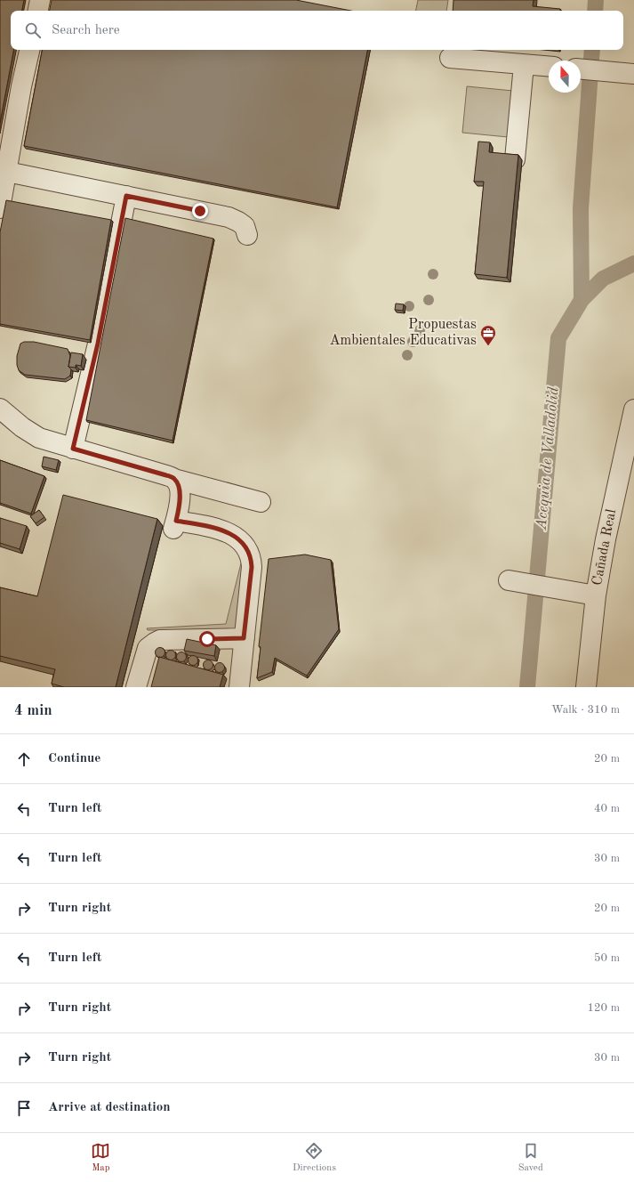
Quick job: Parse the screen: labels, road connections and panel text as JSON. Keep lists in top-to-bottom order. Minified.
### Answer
{"streets":{"street":["Cañada Real"]},"water":["Acequia de Valladolid"],"places":{"office":["Propuestas Ambientales Educativas"]},"north":"top","page":{"search":"Search here","heading":["4 min","Walk · 310 m"],"list":[["Continue","20 m"],["Turn left","40 m"],["Turn left","30 m"],["Turn right","20 m"],["Turn left","50 m"],["Turn right","120 m"],["Turn right","30 m"],"Arrive at destination"],"nav":["Map","Directions","Saved"]}}
